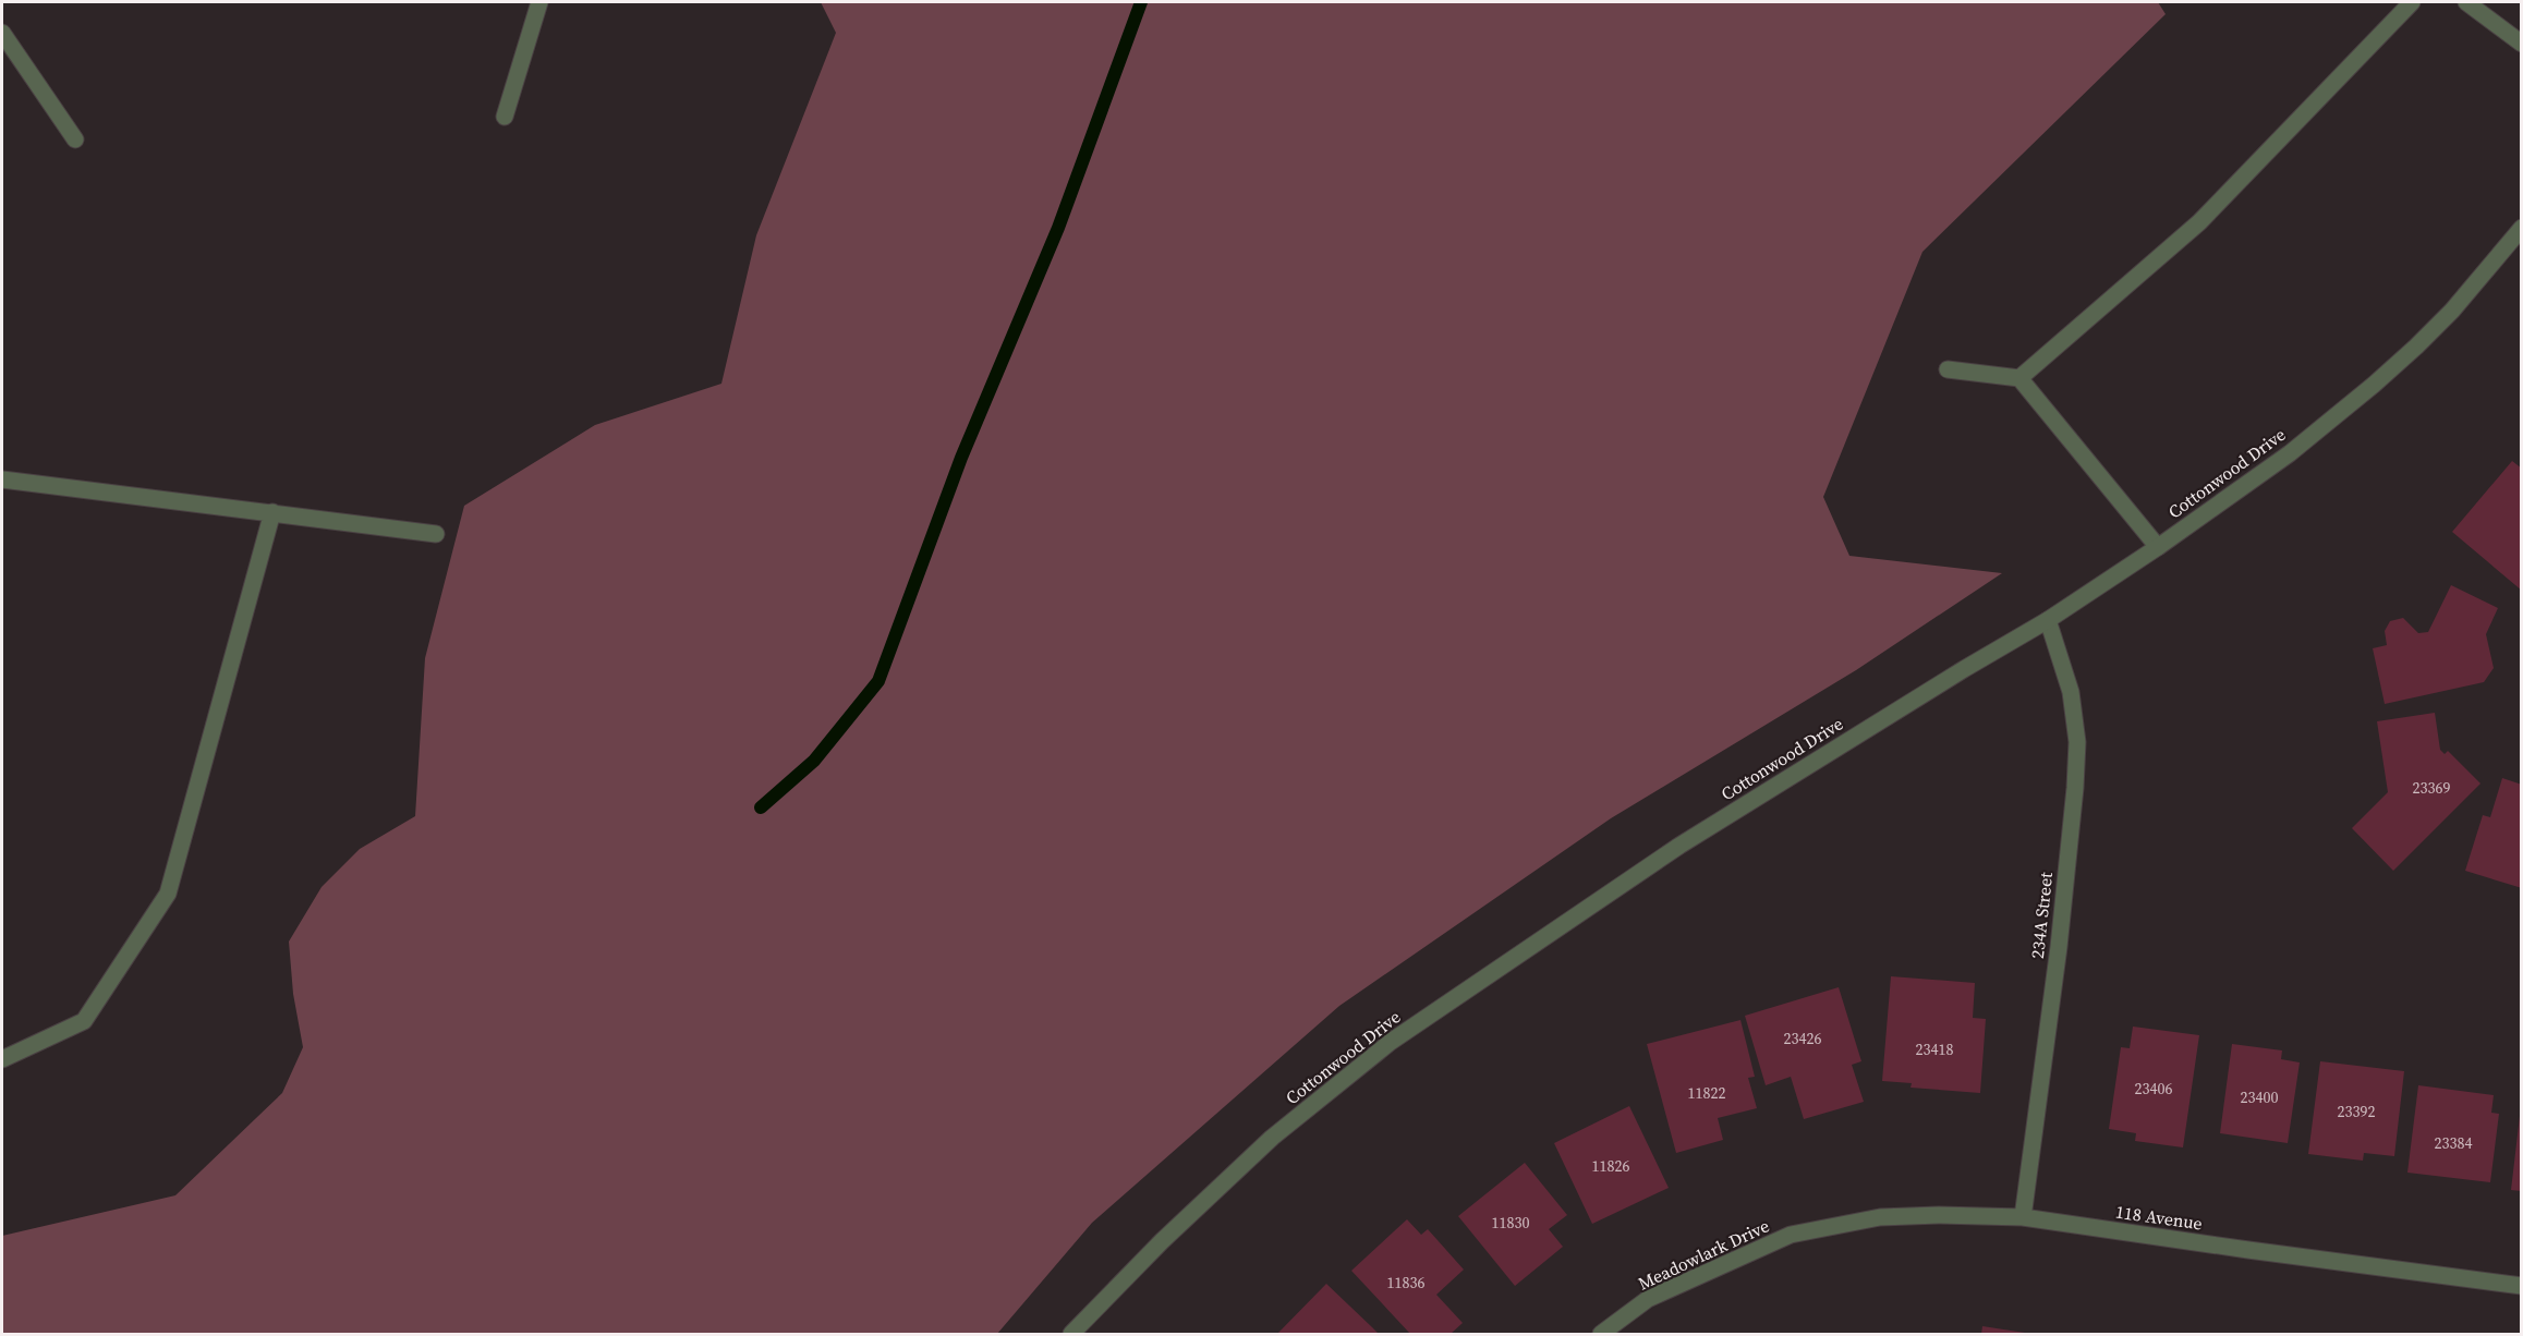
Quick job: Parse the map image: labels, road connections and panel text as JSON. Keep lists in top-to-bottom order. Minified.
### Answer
{"streets":{"street":["Cottonwood Drive","234A Street","118 Avenue","Meadowlark Drive"]},"crossings":[["Cottonwood Drive","234A Street"],["234A Street","118 Avenue"],["118 Avenue","Meadowlark Drive"]],"house_numbers":["23369","23426","23418","23406","11822","23400","23392","23384","11826","11830","11836"]}
